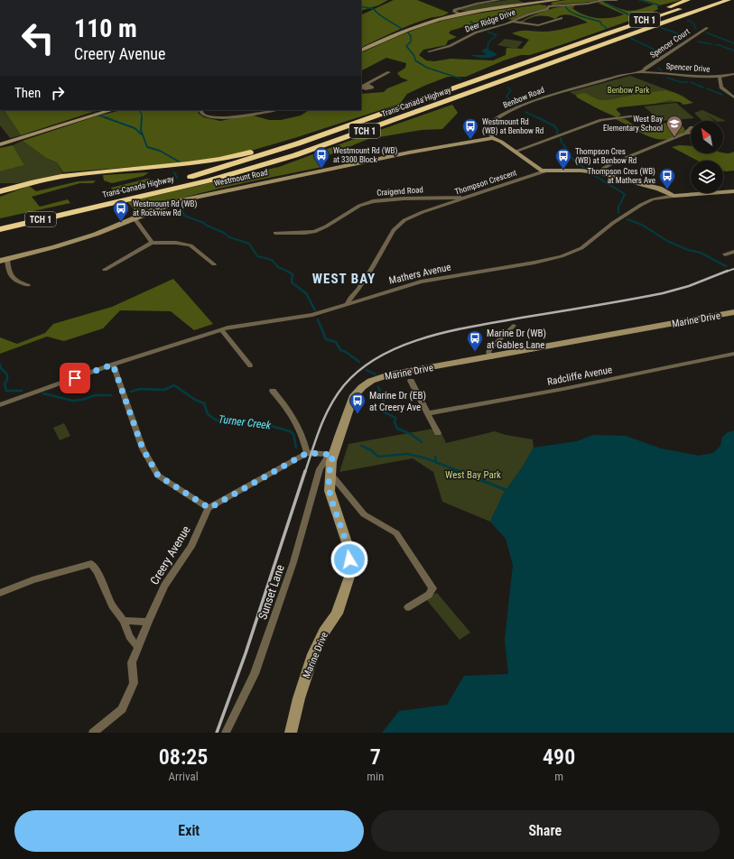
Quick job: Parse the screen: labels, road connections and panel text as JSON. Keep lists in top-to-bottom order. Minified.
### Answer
{"streets":{"highway":["TCH 1","Trans-Canada Highway"],"street":["Deer Ridge Drive","Spencer Court","Spencer Drive","Benbow Road","Westmount Road","Thompson Crescent","Craigend Road","Mathers Avenue","Marine Drive","Radcliffe Avenue","Creery Avenue","Sunset Lane"]},"crossings":[["Spencer Court","Spencer Drive"],["Spencer Court","Benbow Road"],["Spencer Drive","Benbow Road"],["Benbow Road","Westmount Road"],["Thompson Crescent","Craigend Road"],["Thompson Crescent","Mathers Avenue"],["Marine Drive","Sunset Lane"]],"districts":["WEST BAY"],"water":["Turner Creek"],"parks":["Benbow Park","West Bay Park"],"places":{"school or university":["West Bay Elementary School"],"bus stop":["Westmount Rd (WB) at Benbow Rd","Westmount Rd (WB) at 3300 Block","Thompson Cres (WB) at Benbow Rd","Thompson Cres (WB) at Mathers Ave","Westmount Rd (WB) at Rockview Rd","Marine Dr (WB) at Gables Lane","Marine Dr (EB) at Creery Ave"]},"north":"top left","page":{"turn":["110 m","Creery Avenue"],"then":"Then","eta":["08:25","Arrival","7","min","490","m"],"buttons":["Exit","Share"]}}
